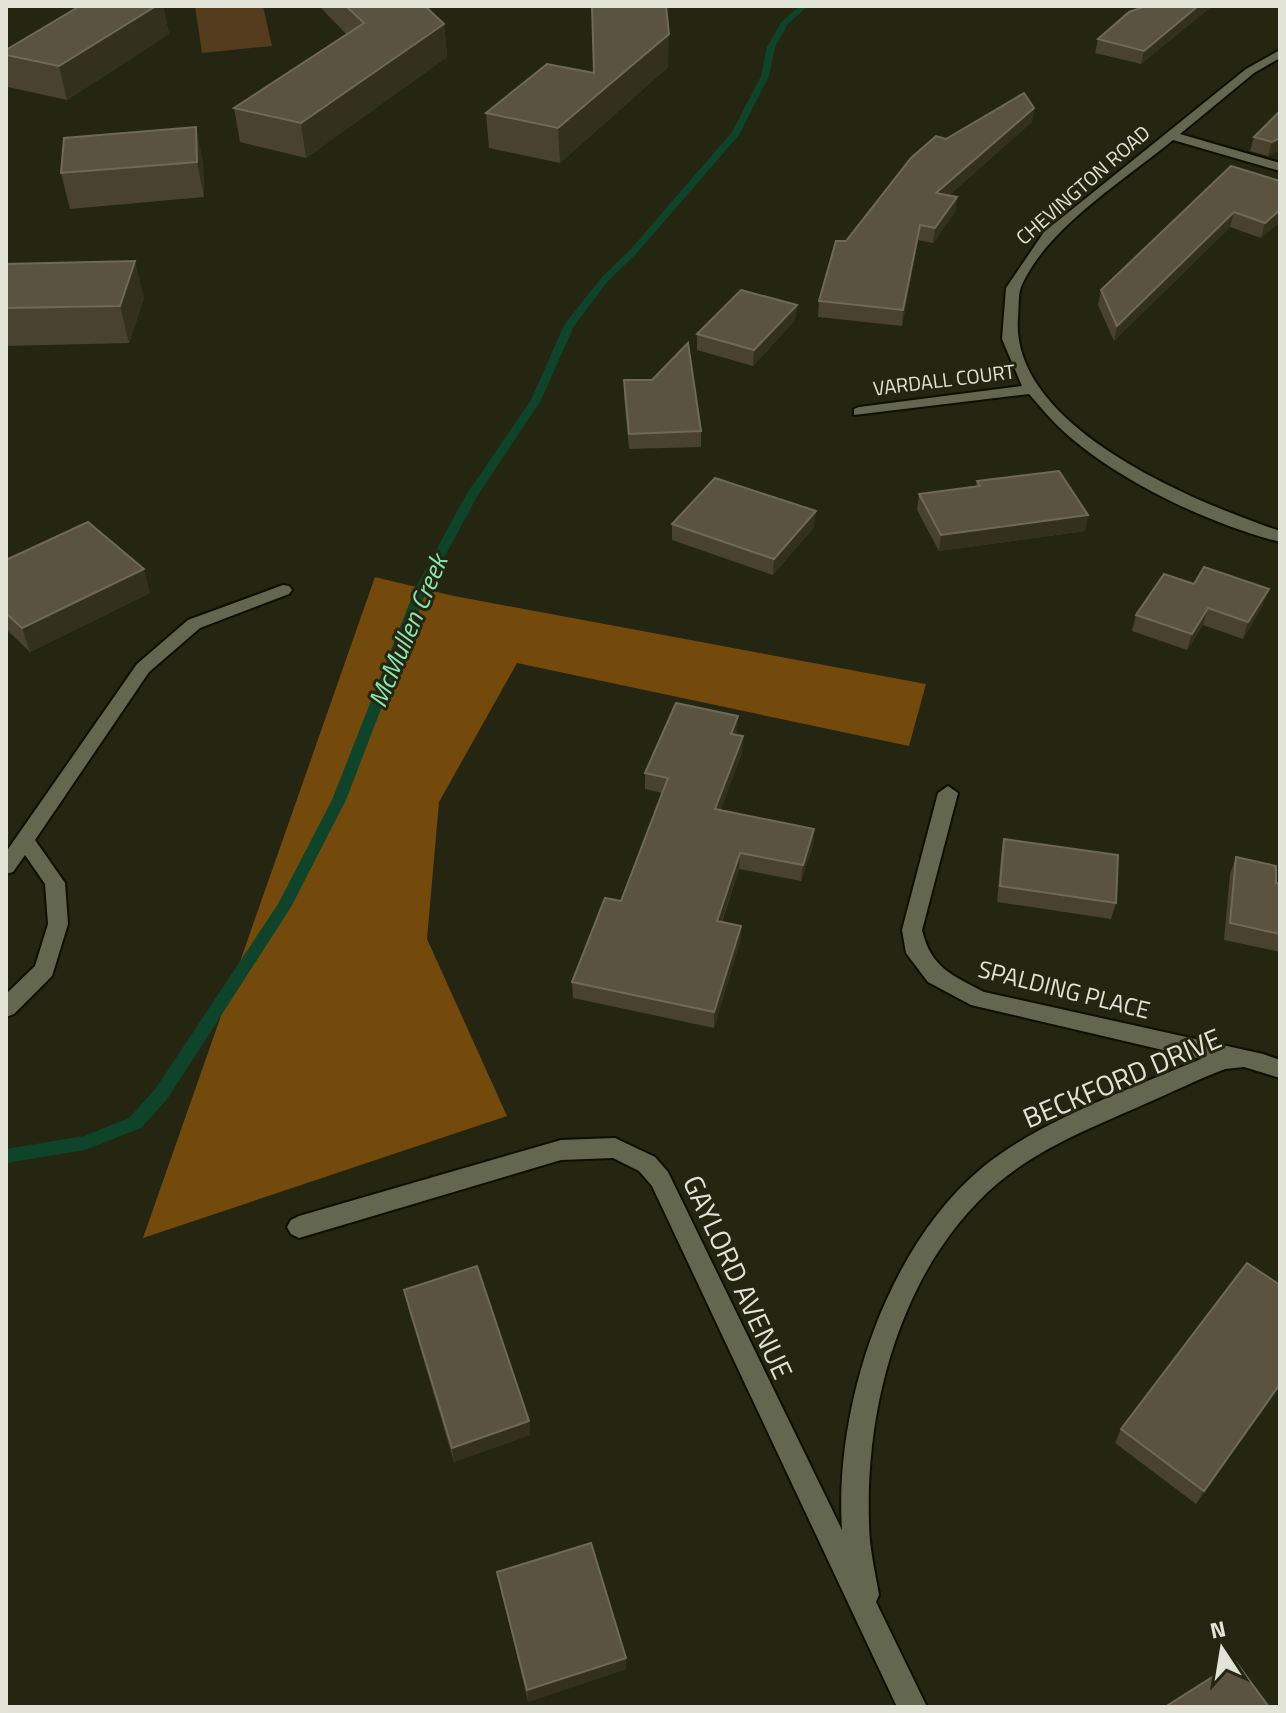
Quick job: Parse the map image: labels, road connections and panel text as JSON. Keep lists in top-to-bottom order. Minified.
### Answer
{"streets":{"street":["CHEVINGTON ROAD","VARDALL COURT","SPALDING PLACE","BECKFORD DRIVE","GAYLORD AVENUE"]},"crossings":[["CHEVINGTON ROAD","VARDALL COURT"],["SPALDING PLACE","BECKFORD DRIVE"],["BECKFORD DRIVE","GAYLORD AVENUE"]],"water":["McMullen Creek"],"north":"top"}
